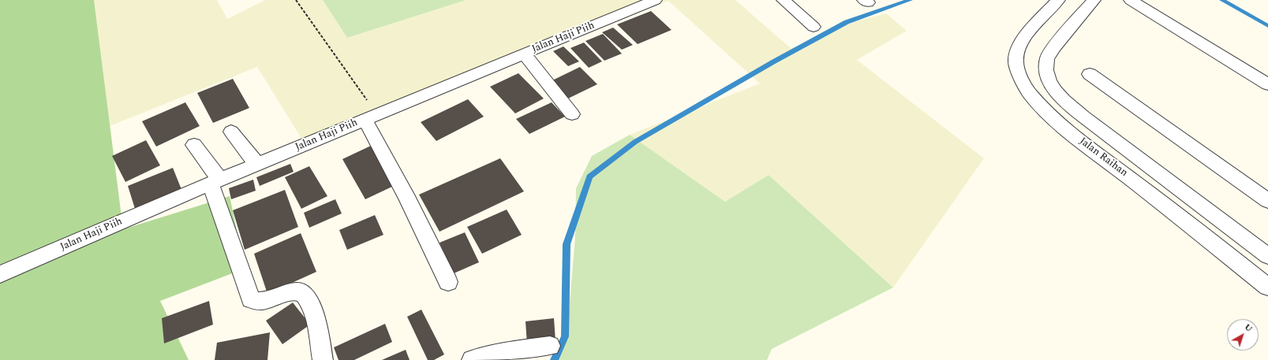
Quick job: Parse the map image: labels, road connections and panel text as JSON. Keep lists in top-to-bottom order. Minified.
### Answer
{"streets":{"street":["Jalan Haji Piih","Jalan Raihan"]},"north":"top right"}
